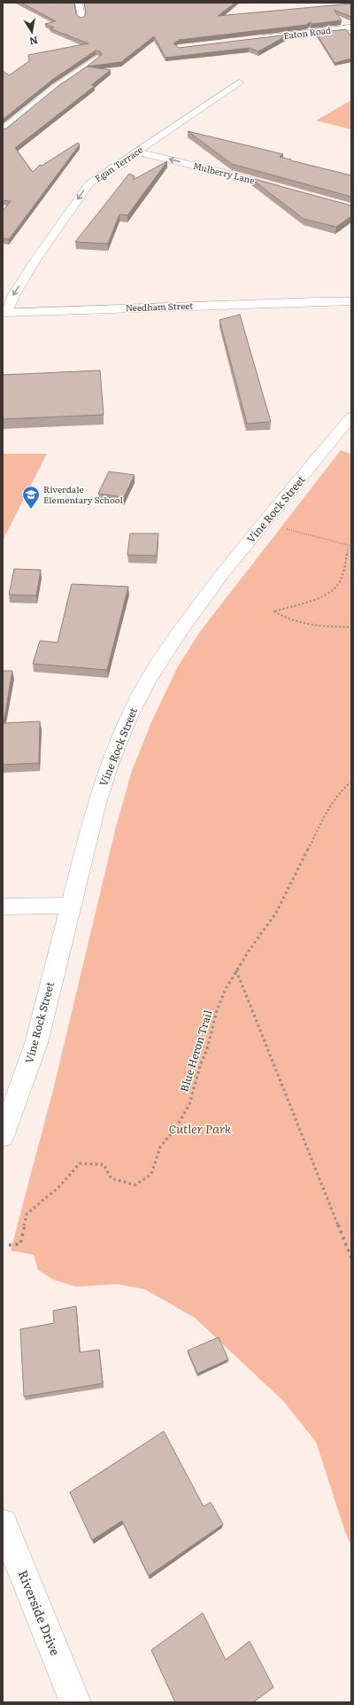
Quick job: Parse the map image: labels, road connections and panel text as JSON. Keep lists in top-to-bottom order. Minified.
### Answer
{"streets":{"street":["Eaton Road","Egan Terrace","Mulberry Lane","Needham Street","Vine Rock Street","Riverside Drive"],"path":["Blue Heron Trail"]},"crossings":[["Egan Terrace","Mulberry Lane"],["Egan Terrace","Needham Street"]],"one_way":["Mulberry Lane"],"parks":["Cutler Park"],"places":{"school or university":["Riverdale Elementary School"]},"north":"bottom"}
